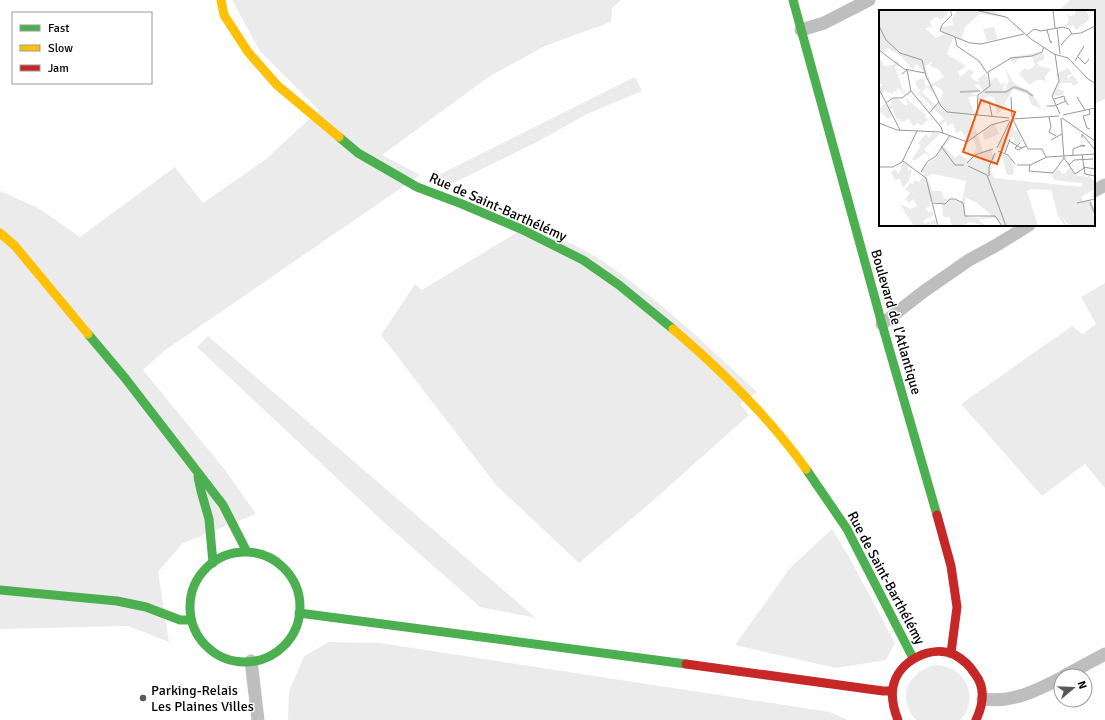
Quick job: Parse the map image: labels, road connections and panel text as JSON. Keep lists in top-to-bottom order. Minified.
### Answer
{"streets":{"main road":["Rue de Saint-Barthélémy","Boulevard de l'Atlantique"]},"places":["Parking-Relais Les Plaines Villes"],"legend":["Fast","Slow","Jam"],"north":"right"}
